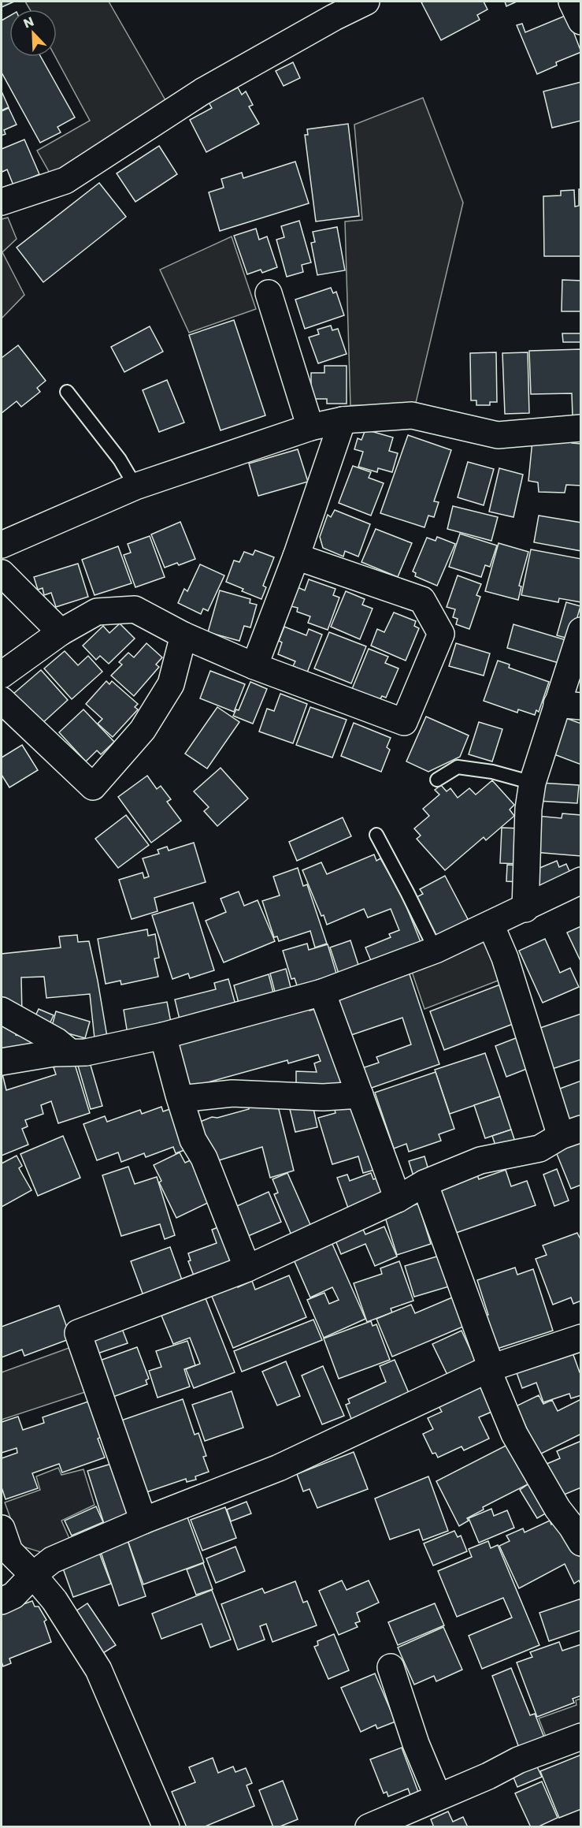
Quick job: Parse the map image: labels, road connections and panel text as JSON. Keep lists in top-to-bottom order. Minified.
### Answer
{"north":"top left"}
